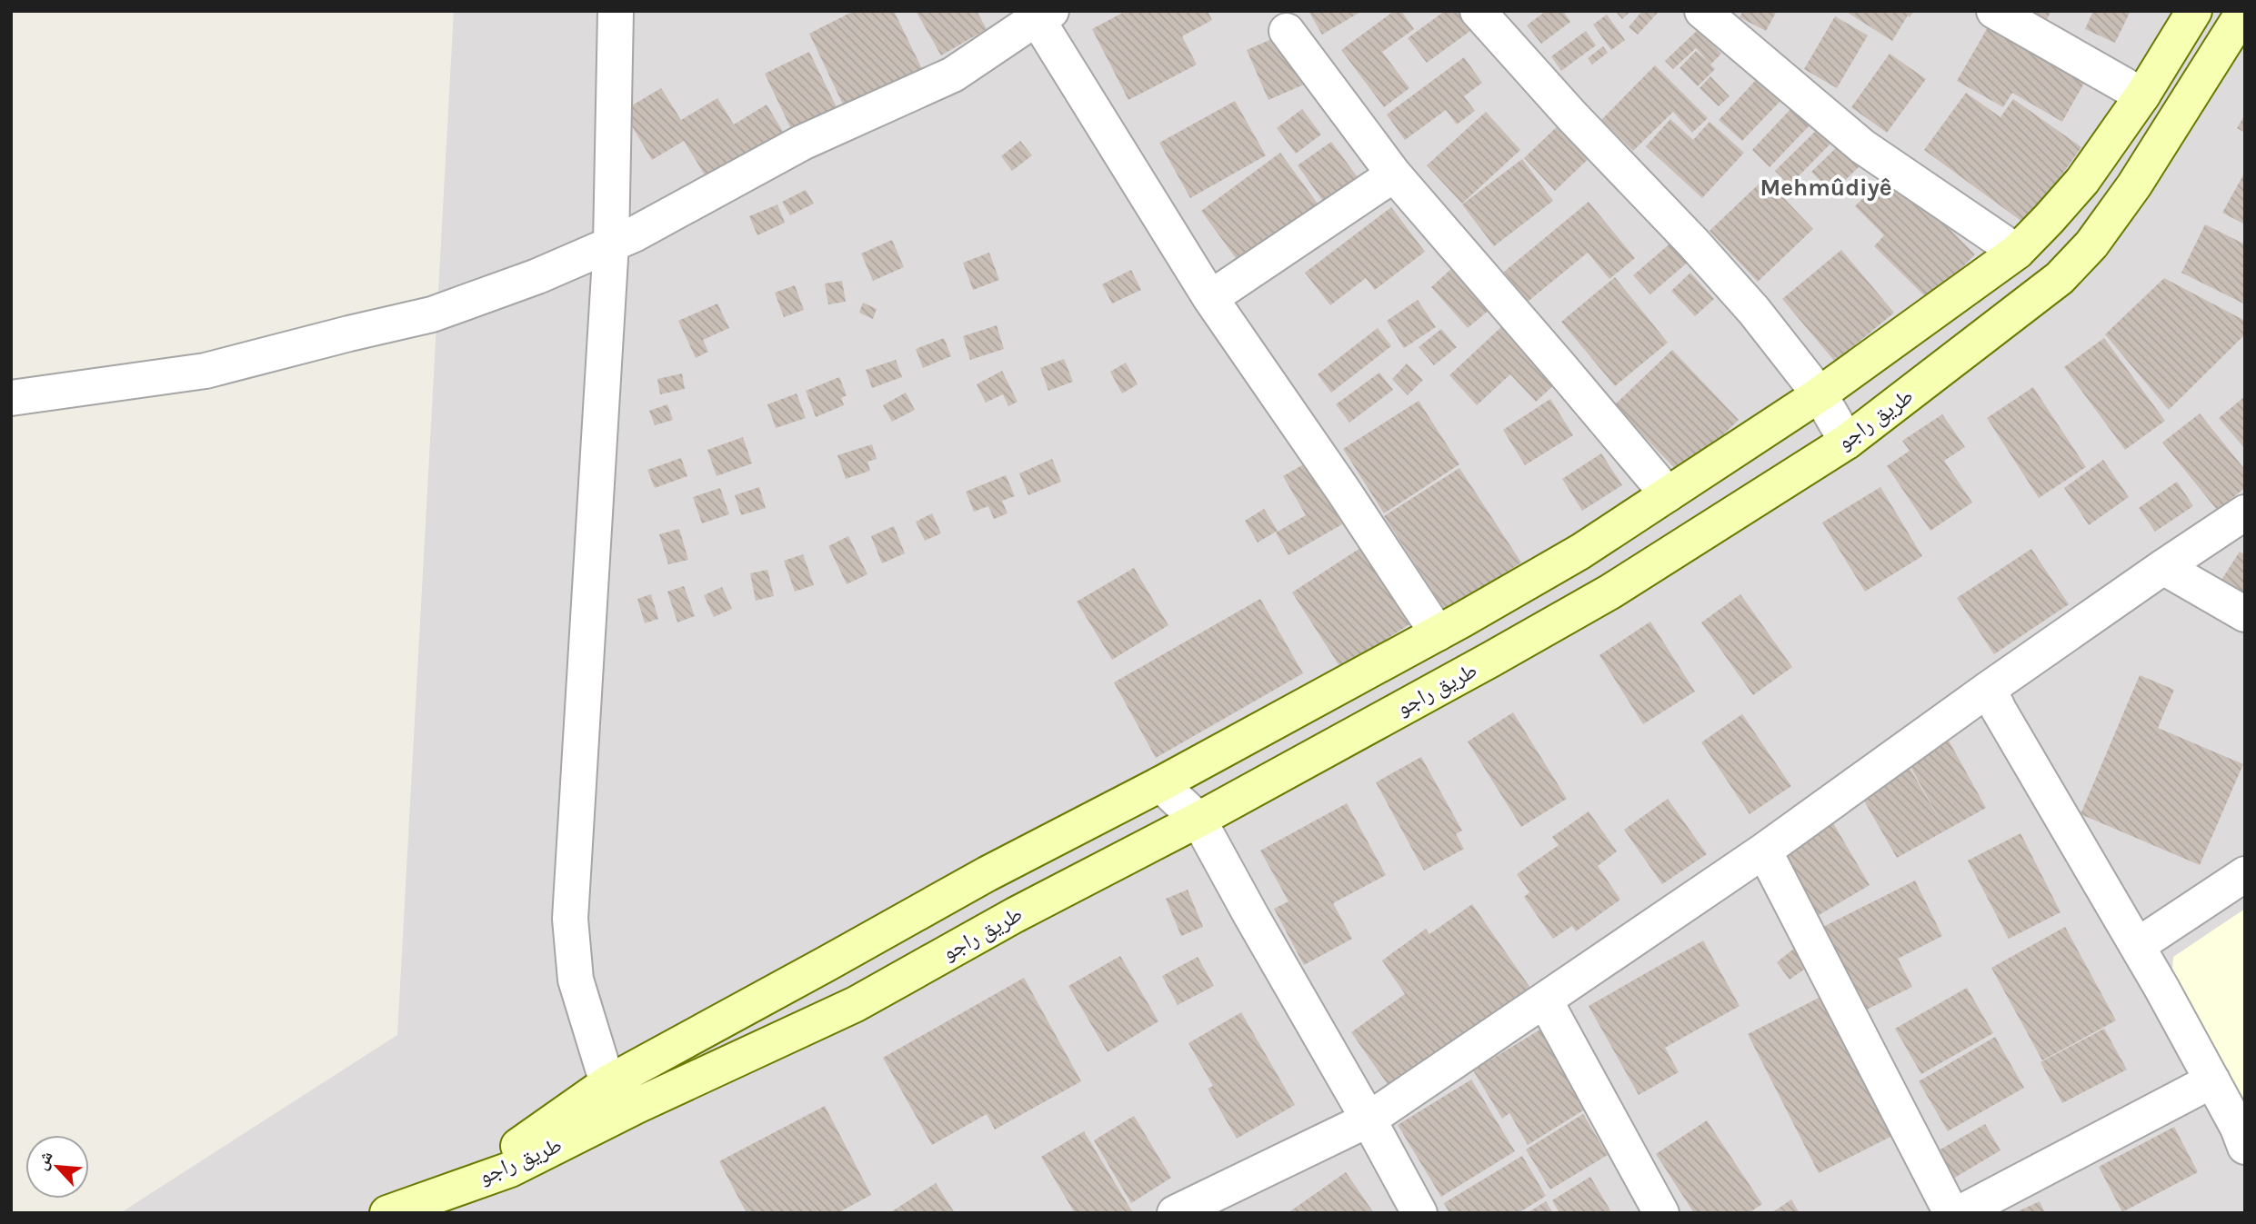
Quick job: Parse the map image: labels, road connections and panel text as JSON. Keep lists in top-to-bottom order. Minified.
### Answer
{"streets":{"main road":["طريق راجو"]},"districts":["Mehmûdiyê"],"north":"top left"}
